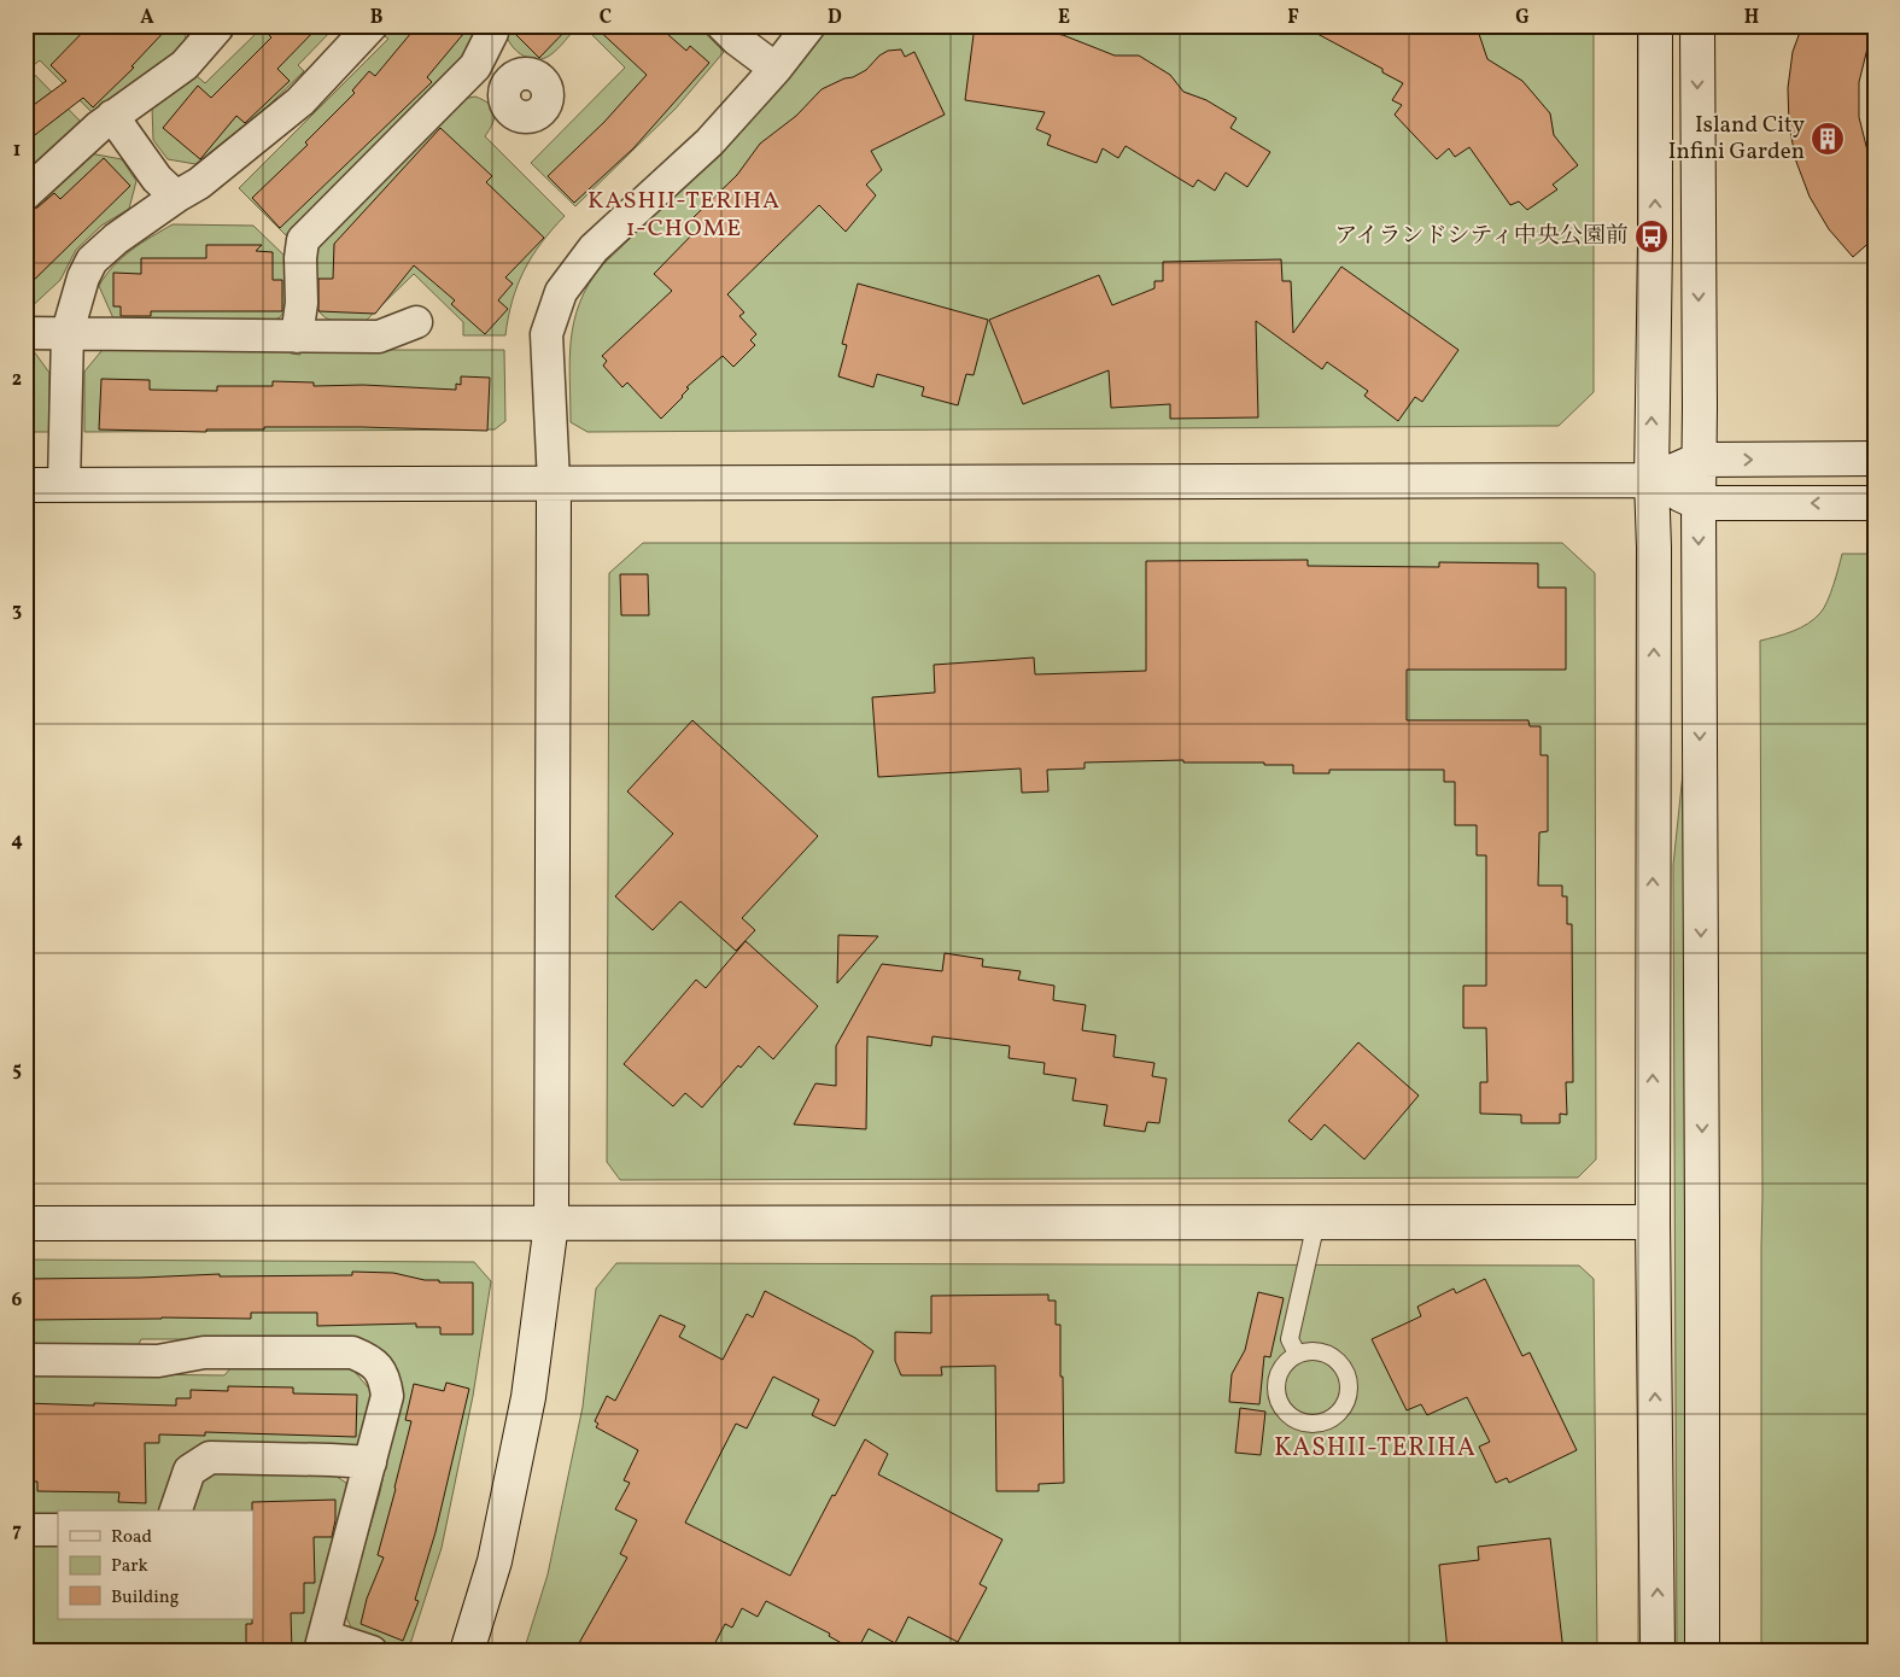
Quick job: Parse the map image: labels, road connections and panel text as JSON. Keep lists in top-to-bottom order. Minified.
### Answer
{"districts":["KASHII-TERIHA 1-CHOME","KASHII-TERIHA"],"places":{"building":["Island City Infini Garden"],"bus stop":["アイランドシティ中央公園前"]},"legend":["Road","Park","Building"],"grid":{"columns":["A","B","C","D","E","F","G","H"],"rows":["1","2","3","4","5","6","7"]}}
